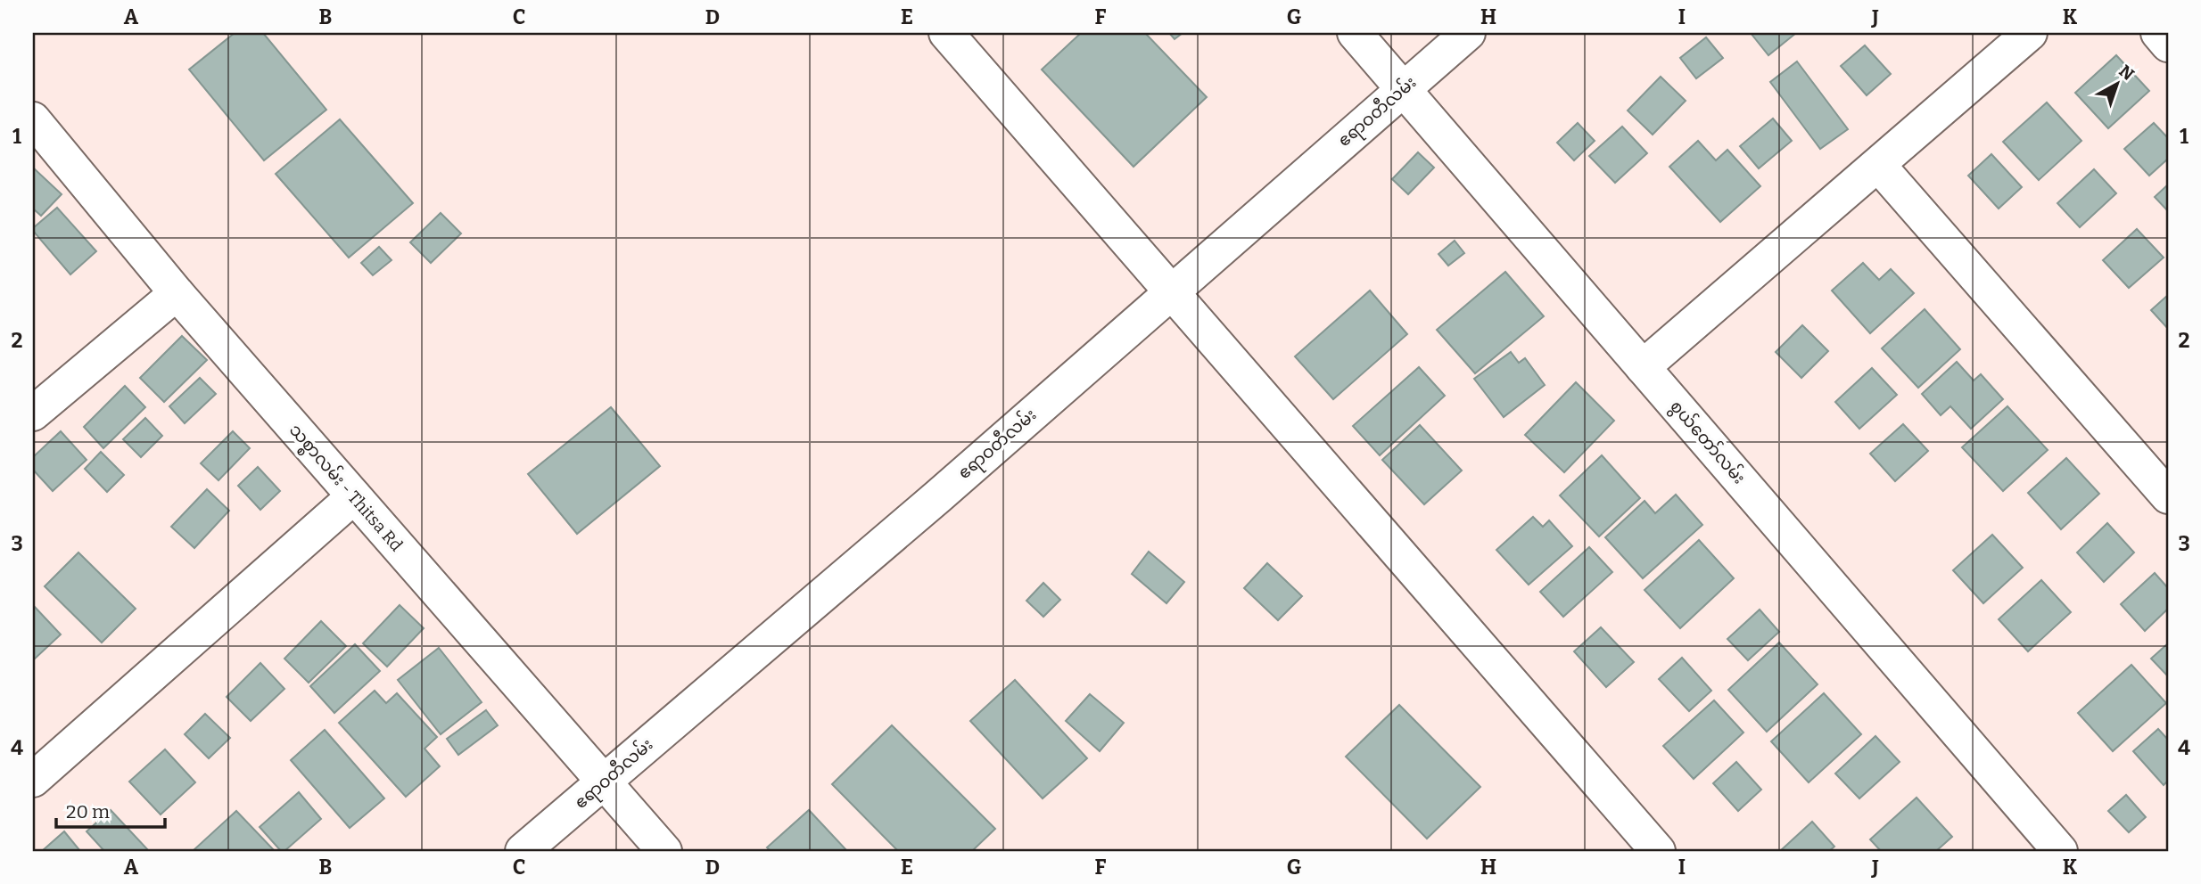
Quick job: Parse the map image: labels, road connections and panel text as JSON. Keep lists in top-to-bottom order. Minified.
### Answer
{"streets":{"street":["ဧရာဝတီလမ်း","စွယ်တော်လမ်း","သစ္စာလမ်း - Thitsa Rd"]},"crossings":[["ဧရာဝတီလမ်း","စွယ်တော်လမ်း"],["ဧရာဝတီလမ်း","သစ္စာလမ်း - Thitsa Rd"]],"scale_bar":"20 m","north":"top right","grid":{"columns":["A","B","C","D","E","F","G","H","I","J","K"],"rows":["1","2","3","4"]}}
